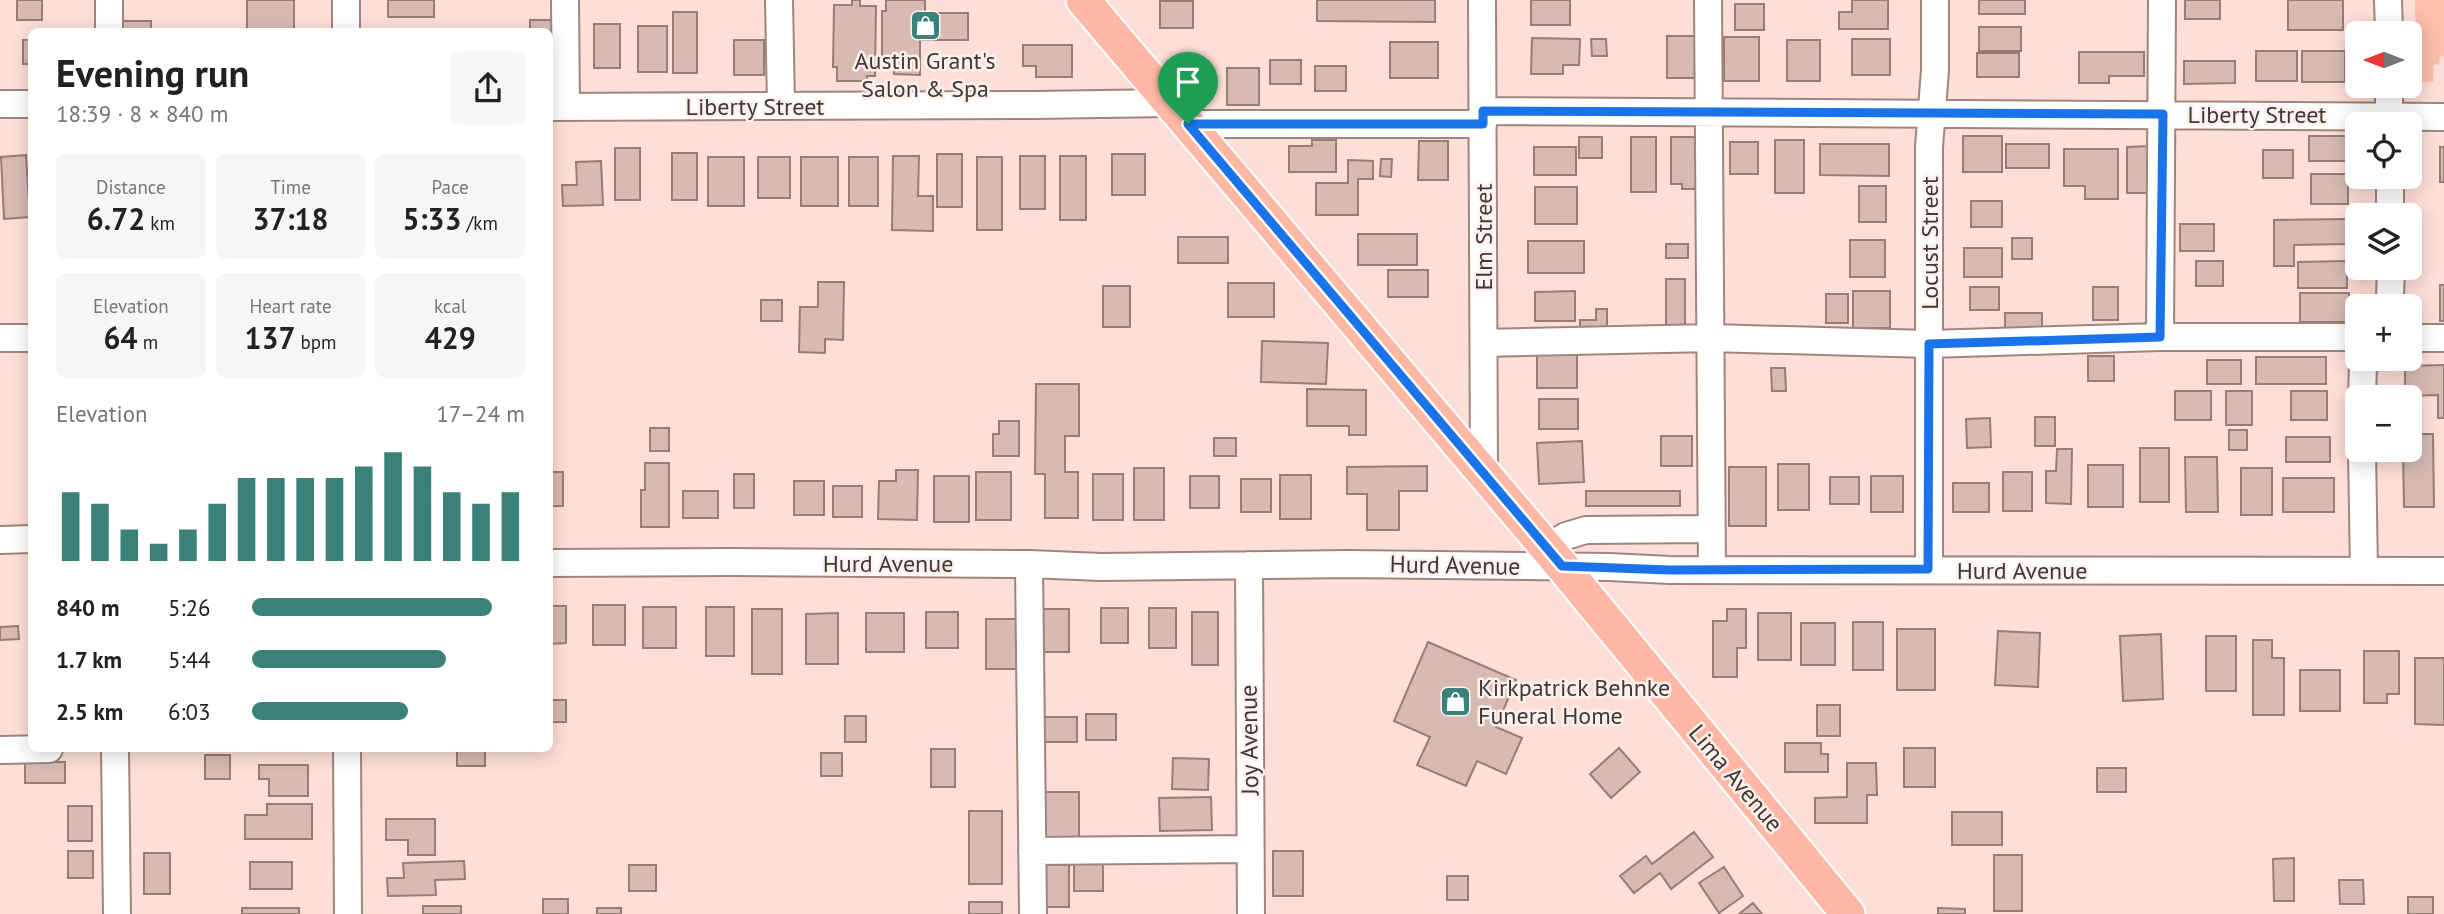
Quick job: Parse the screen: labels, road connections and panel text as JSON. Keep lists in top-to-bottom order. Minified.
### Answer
{"streets":{"main road":["Lima Avenue"],"street":["Liberty Street","Elm Street","Locust Street","Hurd Avenue","Joy Avenue"]},"crossings":[["Liberty Street","Elm Street"],["Liberty Street","Locust Street"],["Liberty Street","Lima Avenue"],["Elm Street","Lima Avenue"],["Locust Street","Hurd Avenue"],["Hurd Avenue","Joy Avenue"],["Hurd Avenue","Lima Avenue"]],"places":{"shop":["Austin Grant's Salon & Spa","Kirkpatrick Behnke Funeral Home"]},"north":"left","page":{"map_buttons":["+","−"],"heading":["Evening run","18:39 · 8 × 840 m"],"stats":[["Distance","6.72 km"],["Time","37:18"],["Pace","5:33 /km"],["Elevation","64 m"],["Heart rate","137 bpm"],["kcal","429"]],"chart":["Elevation","17–24 m"],"list":[{"name":"840 m","note":"5:26"},{"name":"1.7 km","note":"5:44"},{"name":"2.5 km","note":"6:03"}]}}
